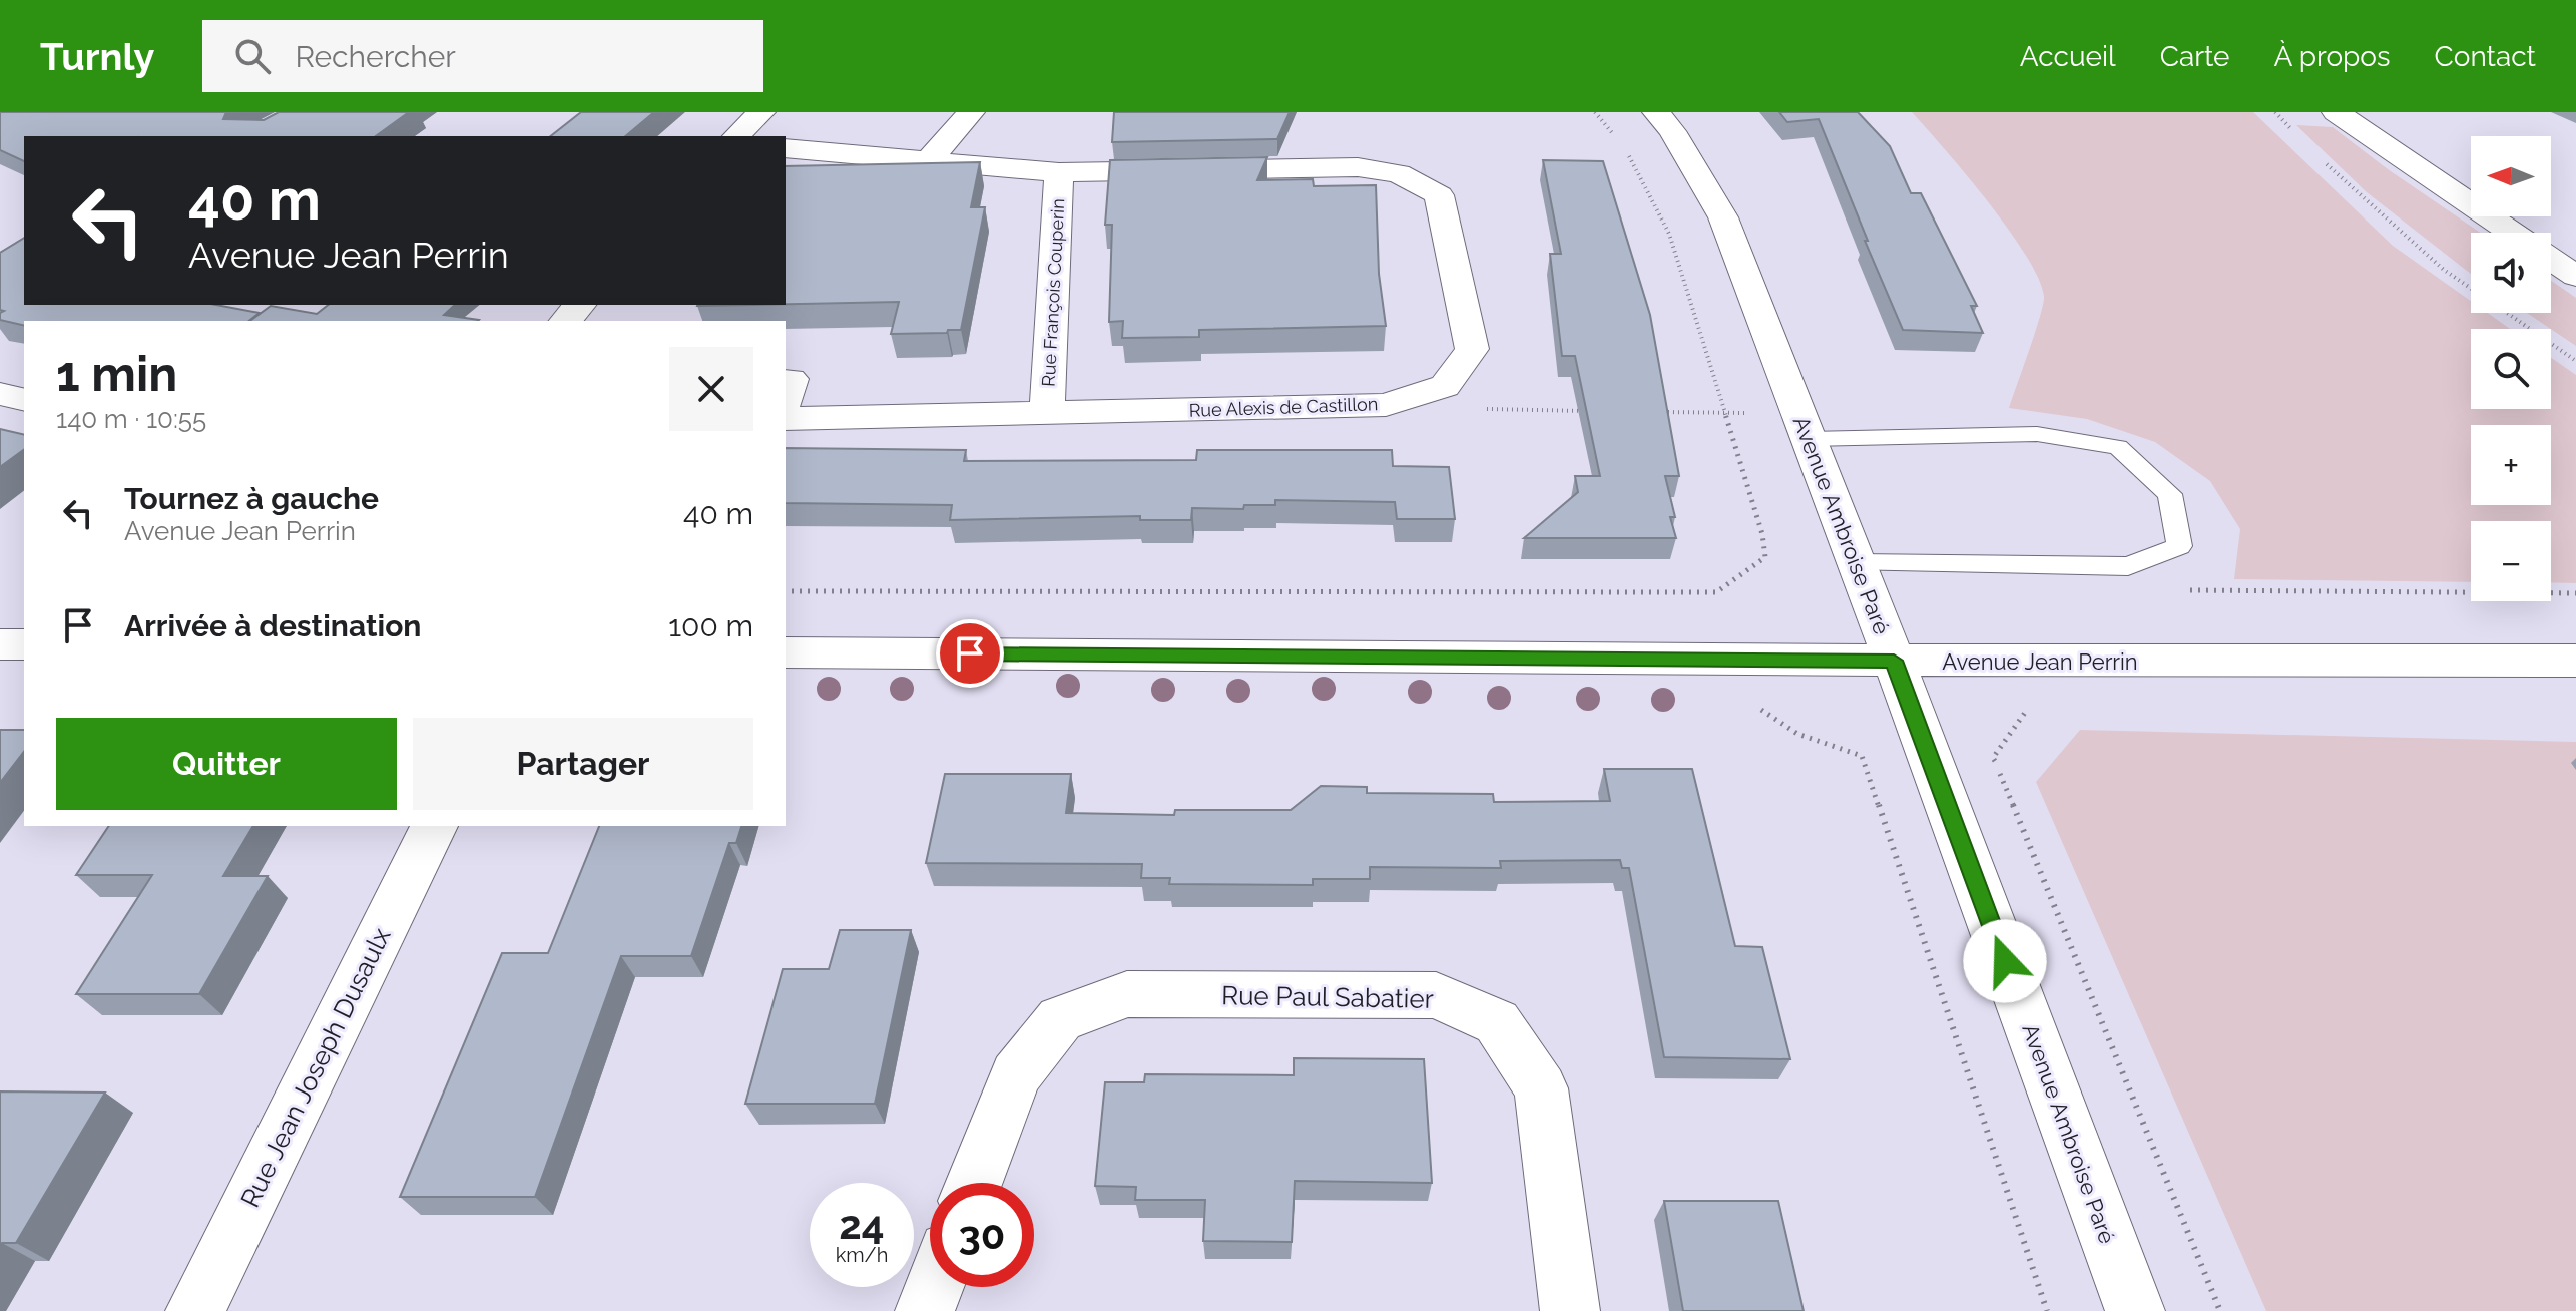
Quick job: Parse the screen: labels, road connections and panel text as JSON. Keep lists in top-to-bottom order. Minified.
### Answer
{"streets":{"street":["Rue François Couperin","Rue Alexis de Castillon","Avenue Ambroise Paré","Avenue Jean Perrin","Rue Paul Sabatier","Rue Jean Joseph Dusaulx"]},"crossings":[["Rue François Couperin","Rue Alexis de Castillon"],["Avenue Ambroise Paré","Avenue Jean Perrin"]],"north":"left","page":{"header":"Turnly","search":"Rechercher","nav":["Accueil","Carte","À propos","Contact"],"map_buttons":["+","−"],"turn":["40 m","Avenue Jean Perrin"],"heading":["1 min","140 m · 10:55"],"list":[{"name":"Tournez à gauche","note":"Avenue Jean Perrin","value":"40 m"},{"name":"Arrivée à destination","value":"100 m"}],"buttons":["Quitter","Partager"],"speed":"24 km/h","limit":"30"}}
